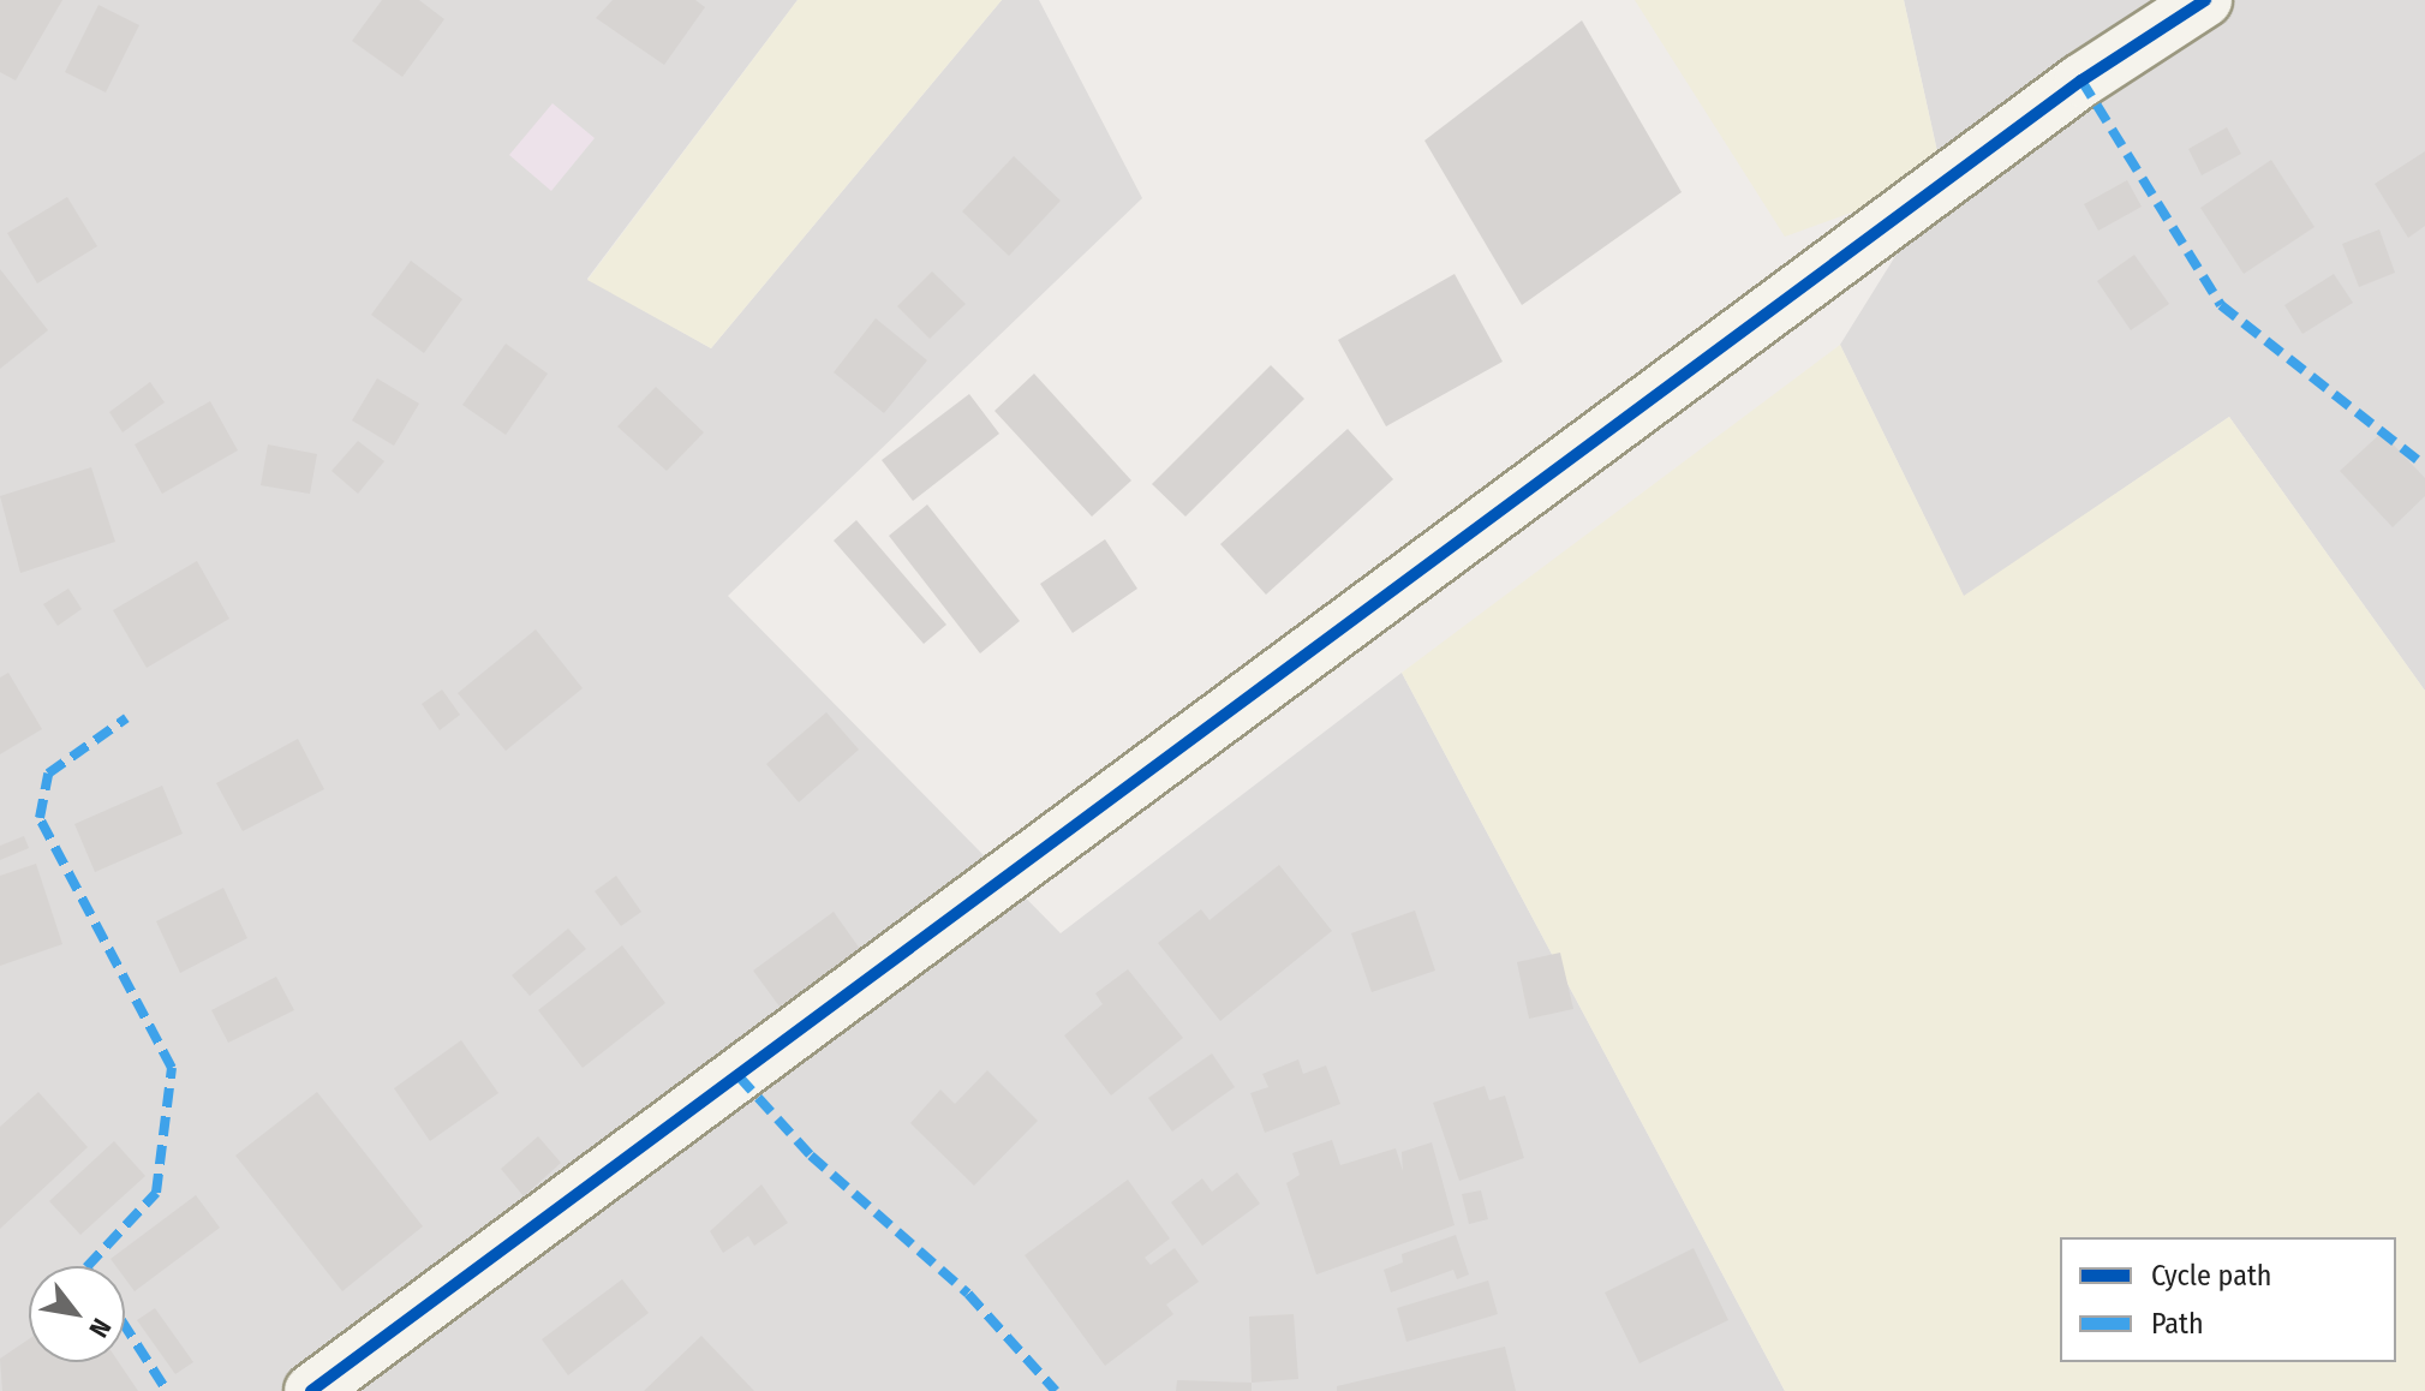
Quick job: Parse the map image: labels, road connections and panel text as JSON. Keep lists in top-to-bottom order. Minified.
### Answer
{"legend":["Cycle path","Path"],"north":"bottom right"}
